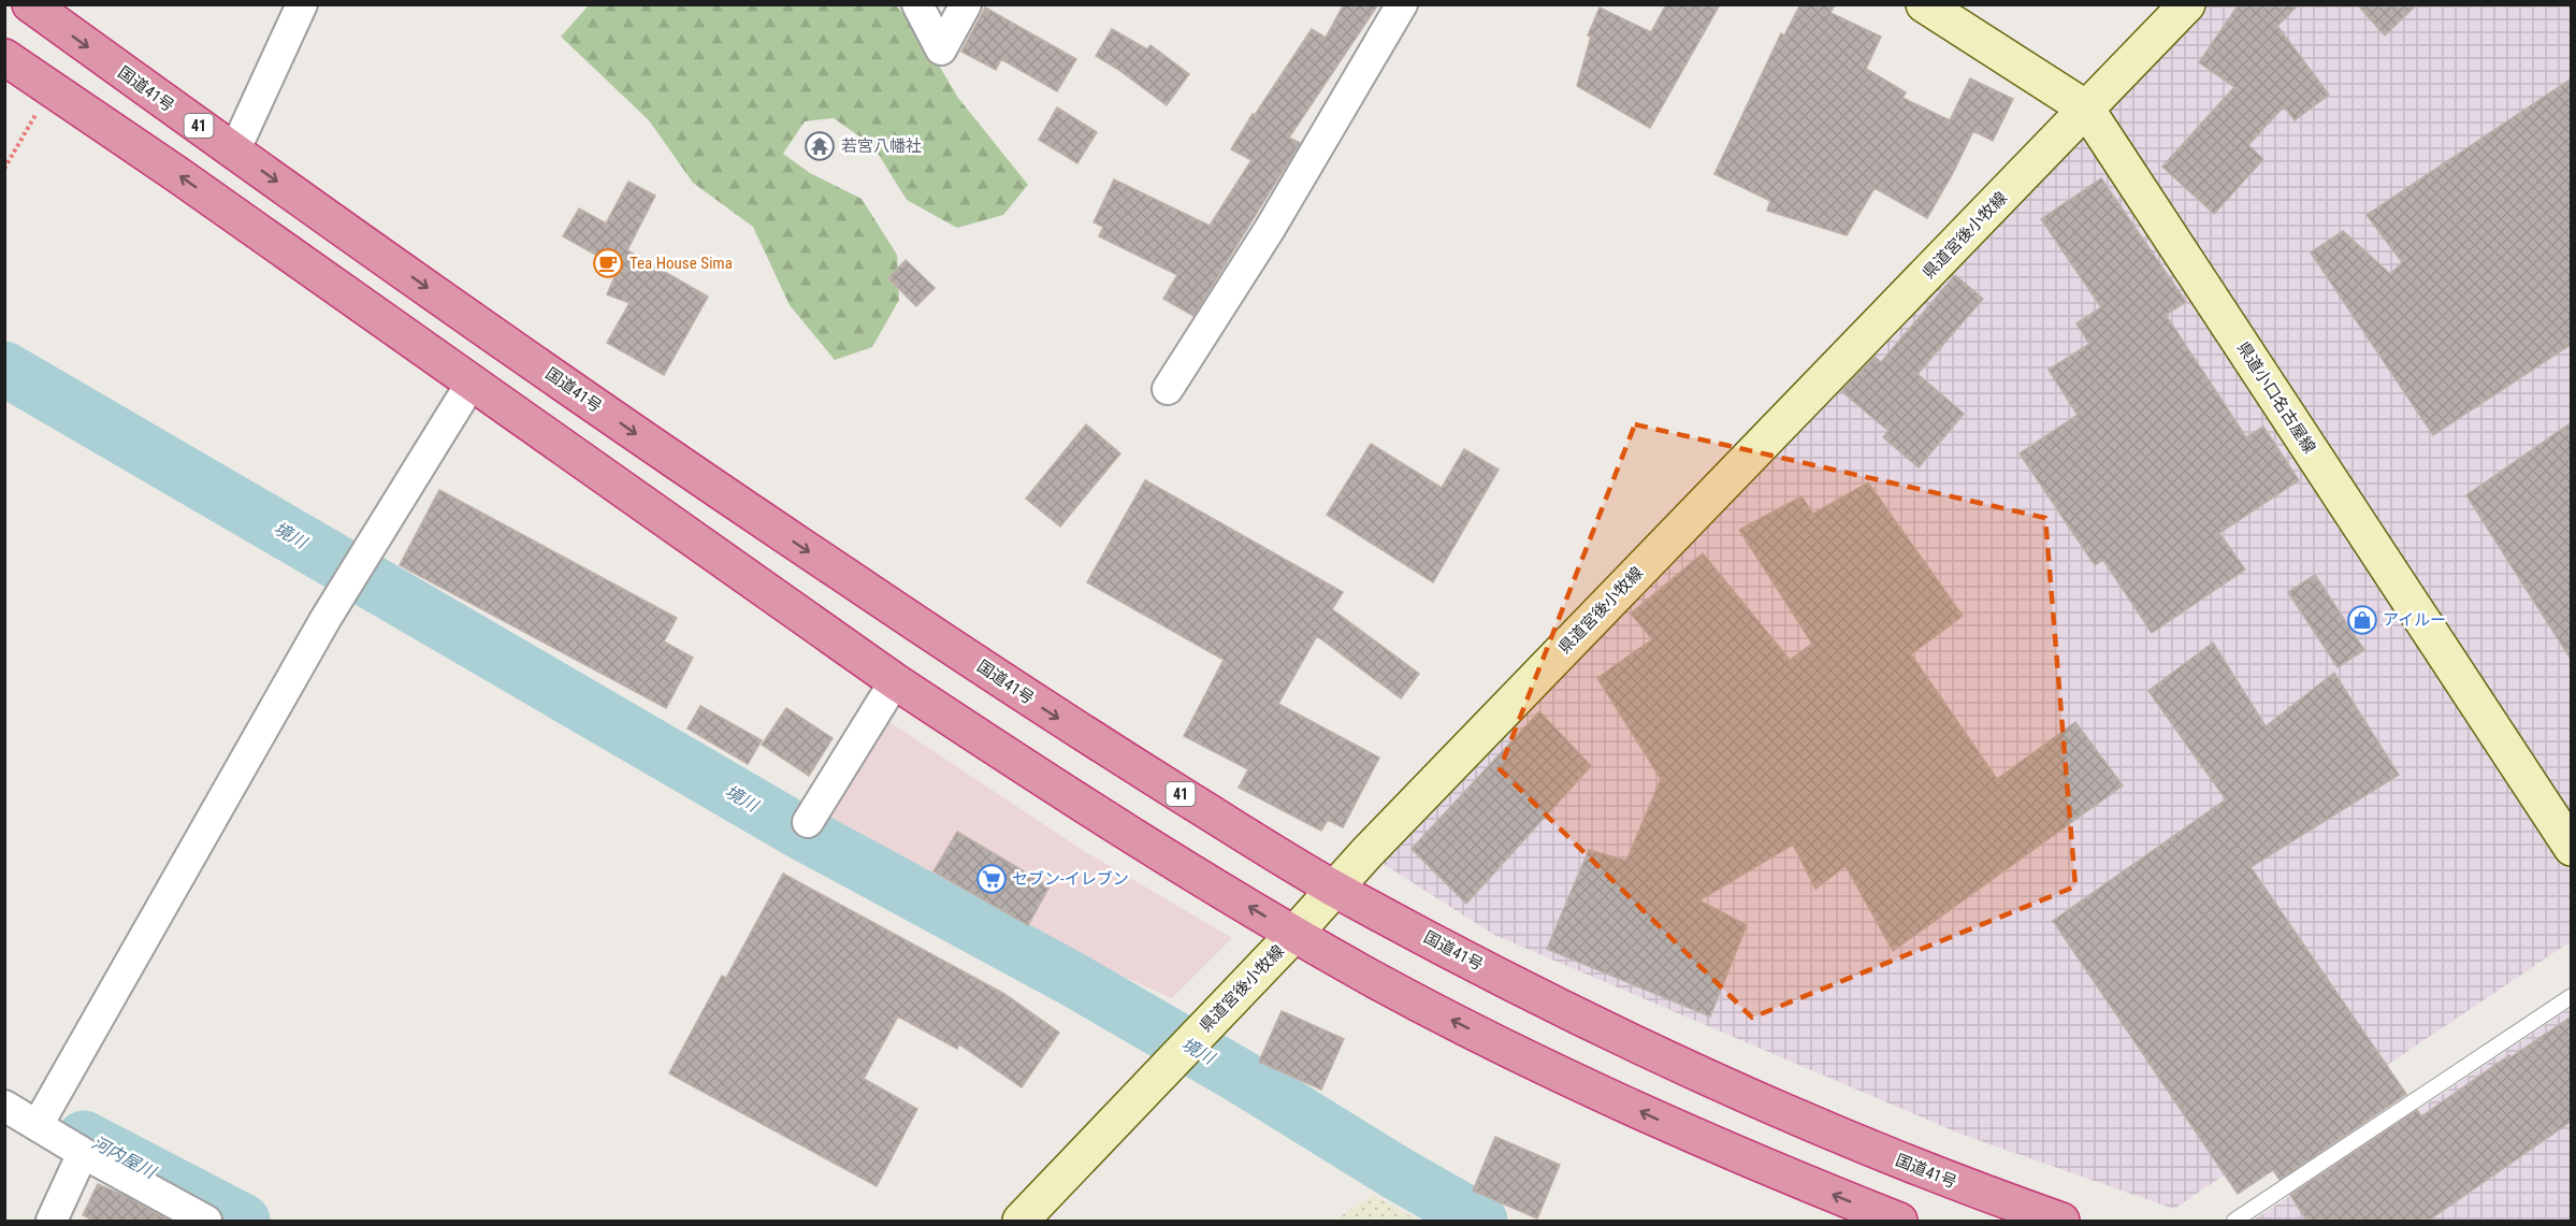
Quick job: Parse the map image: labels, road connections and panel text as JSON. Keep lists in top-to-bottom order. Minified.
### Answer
{"streets":{"highway":["国道41号","41"],"main road":["県道宮後小牧線","県道小口名古屋線"]},"crossings":[["国道41号","県道宮後小牧線"],["県道宮後小牧線","県道小口名古屋線"]],"water":["境川","河内屋川"],"places":{"temple":["若宮八幡社"],"cafe":["Tea House Sima"],"shop":["アイルー"],"supermarket":["セブン-イレブン"]}}
